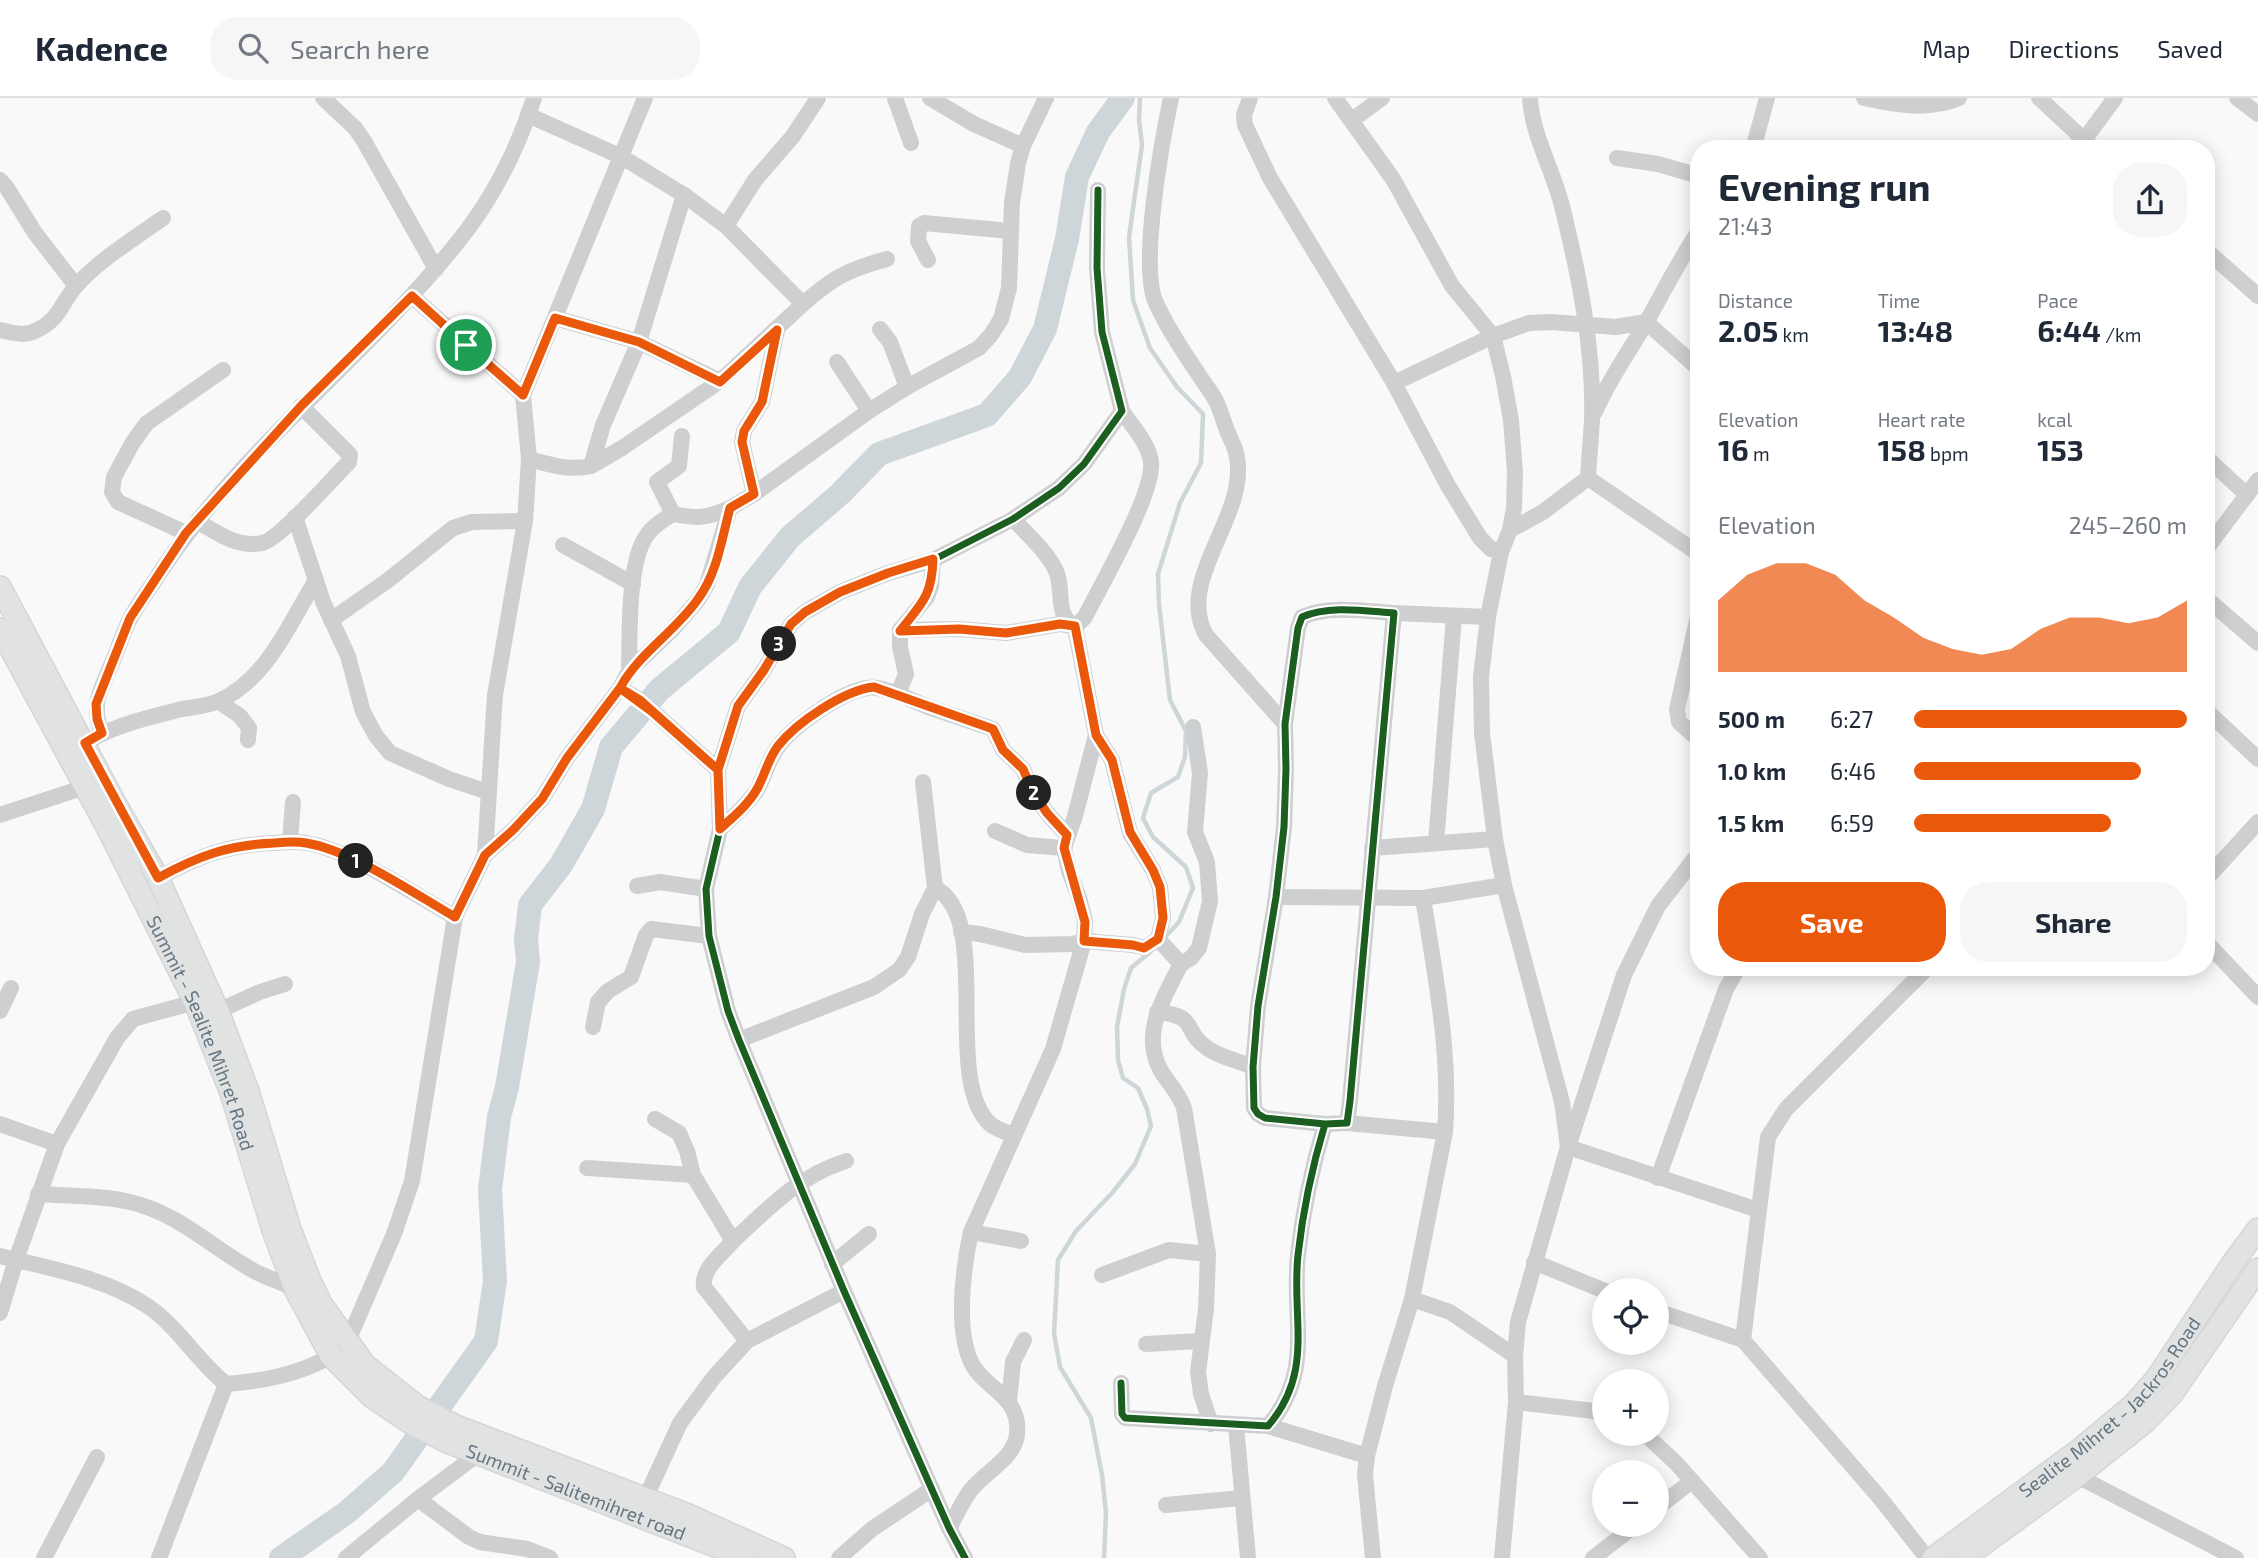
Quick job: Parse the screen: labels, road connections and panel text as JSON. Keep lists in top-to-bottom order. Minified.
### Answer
{"streets":{"main road":["Summit - Sealite Mihret Road","Sealite Mihret - Jackros Road","Summit - Salitemihret road"]},"crossings":[["Summit - Sealite Mihret Road","Summit - Salitemihret road"]],"page":{"header":"Kadence","search":"Search here","nav":["Map","Directions","Saved"],"heading":["Evening run","21:43"],"stats":[["Distance","2.05 km"],["Time","13:48"],["Pace","6:44 /km"],["Elevation","16 m"],["Heart rate","158 bpm"],["kcal","153"]],"chart":["Elevation","245–260 m"],"pins":["3","2","1"],"list":[{"name":"500 m","note":"6:27"},{"name":"1.0 km","note":"6:46"},{"name":"1.5 km","note":"6:59"}],"buttons":["Save","Share"],"map_buttons":["+","−"]}}
